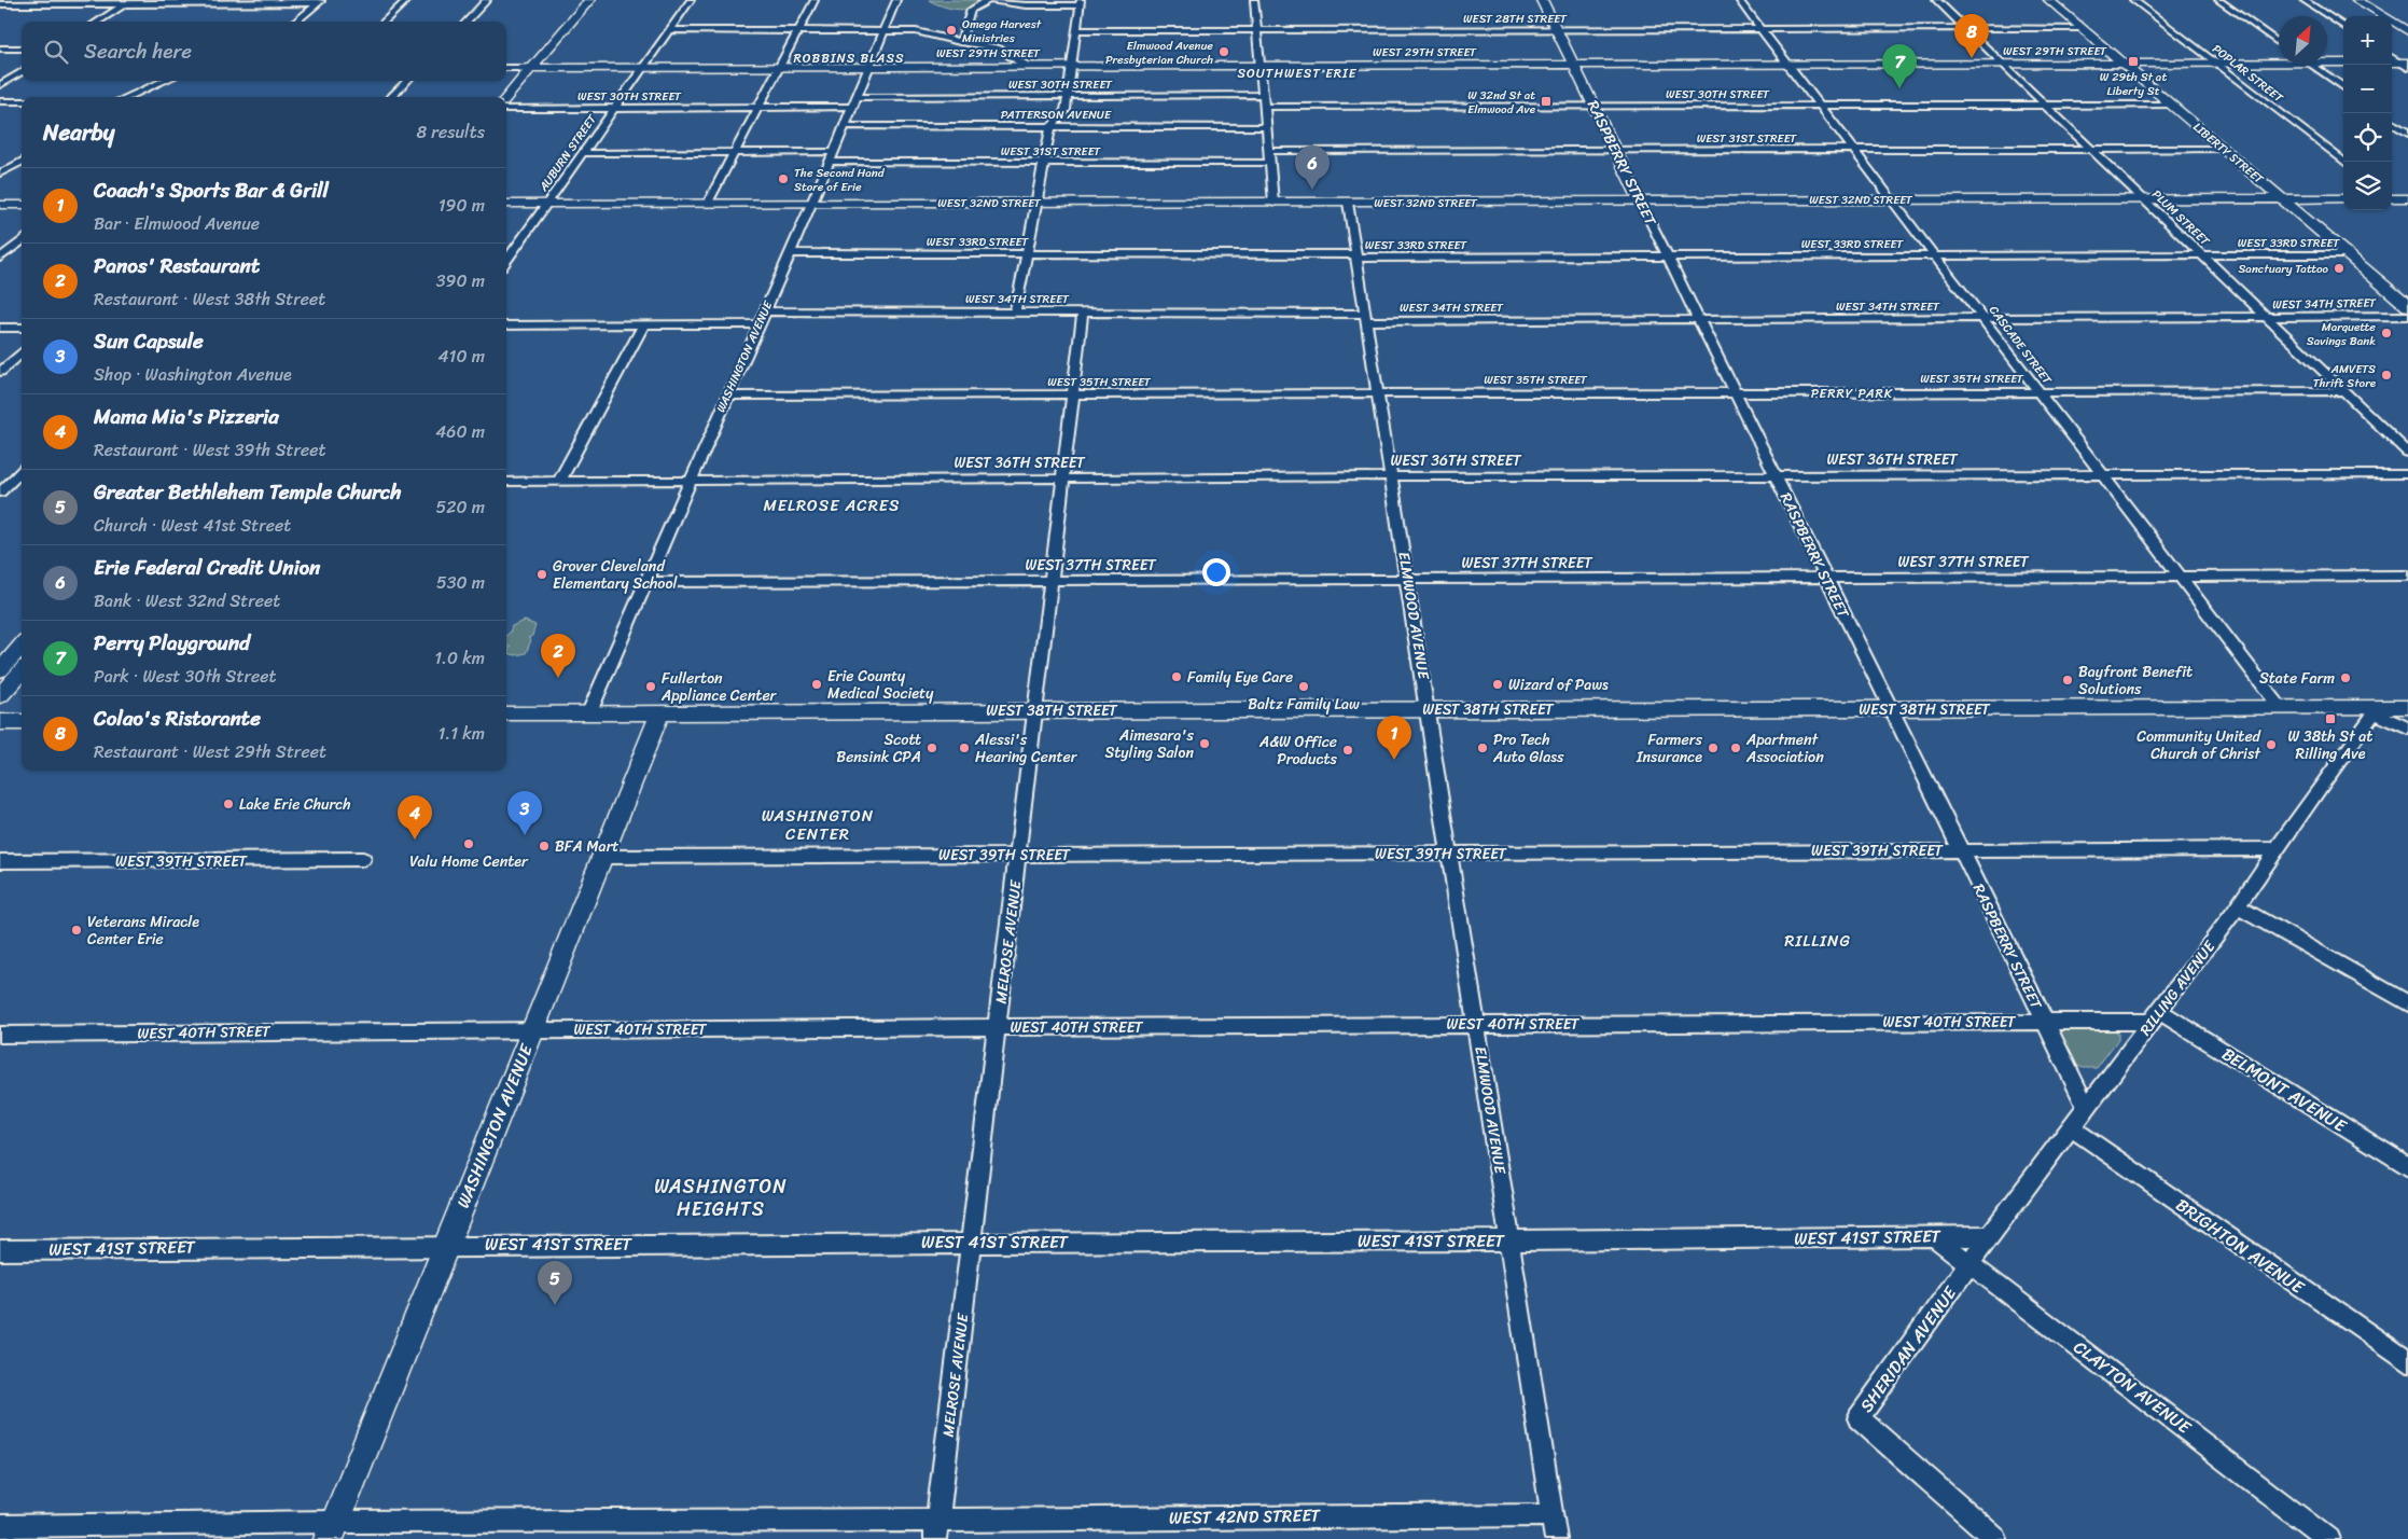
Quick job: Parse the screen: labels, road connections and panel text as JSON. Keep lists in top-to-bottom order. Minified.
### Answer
{"streets":{"street":["WEST 28TH STREET","WEST 29TH STREET","POPLAR STREET","WEST 30TH STREET","PATTERSON AVENUE","WEST 31ST STREET","AUBURN STREET","LIBERTY STREET","RASPBERRY STREET","WEST 32ND STREET","PLUM STREET","WEST 33RD STREET","WEST 34TH STREET","CASCADE STREET","WASHINGTON AVENUE","WEST 35TH STREET","WEST 36TH STREET","WEST 37TH STREET","ELMWOOD AVENUE","WEST 38TH STREET","WEST 39TH STREET","MELROSE AVENUE","RILLING AVENUE","WEST 40TH STREET","BELMONT AVENUE","WEST 41ST STREET","BRIGHTON AVENUE","SHERIDAN AVENUE","CLAYTON AVENUE","WEST 42ND STREET"]},"crossings":[["WEST 28TH STREET","LIBERTY STREET"],["WEST 28TH STREET","RASPBERRY STREET"],["WEST 28TH STREET","PLUM STREET"],["WEST 28TH STREET","CASCADE STREET"],["WEST 29TH STREET","POPLAR STREET"],["WEST 29TH STREET","AUBURN STREET"],["WEST 29TH STREET","LIBERTY STREET"],["WEST 29TH STREET","RASPBERRY STREET"],["WEST 29TH STREET","PLUM STREET"],["WEST 29TH STREET","CASCADE STREET"],["WEST 29TH STREET","WASHINGTON AVENUE"],["WEST 30TH STREET","AUBURN STREET"],["WEST 30TH STREET","LIBERTY STREET"],["WEST 30TH STREET","RASPBERRY STREET"],["WEST 30TH STREET","PLUM STREET"],["WEST 30TH STREET","CASCADE STREET"],["WEST 30TH STREET","WASHINGTON AVENUE"],["PATTERSON AVENUE","WASHINGTON AVENUE"],["WEST 31ST STREET","LIBERTY STREET"],["WEST 31ST STREET","RASPBERRY STREET"],["WEST 31ST STREET","PLUM STREET"],["WEST 31ST STREET","CASCADE STREET"],["WEST 31ST STREET","WASHINGTON AVENUE"],["AUBURN STREET","WEST 32ND STREET"],["LIBERTY STREET","WEST 32ND STREET"],["LIBERTY STREET","WEST 33RD STREET"],["RASPBERRY STREET","WEST 32ND STREET"],["RASPBERRY STREET","WEST 33RD STREET"],["RASPBERRY STREET","WEST 34TH STREET"],["RASPBERRY STREET","WEST 35TH STREET"],["RASPBERRY STREET","WEST 36TH STREET"],["RASPBERRY STREET","WEST 37TH STREET"],["RASPBERRY STREET","WEST 38TH STREET"],["RASPBERRY STREET","WEST 39TH STREET"],["RASPBERRY STREET","RILLING AVENUE"],["RASPBERRY STREET","WEST 40TH STREET"],["WEST 32ND STREET","PLUM STREET"],["WEST 32ND STREET","CASCADE STREET"],["WEST 32ND STREET","WASHINGTON AVENUE"],["WEST 32ND STREET","ELMWOOD AVENUE"],["PLUM STREET","WEST 33RD STREET"],["PLUM STREET","WEST 34TH STREET"],["PLUM STREET","WEST 35TH STREET"],["WEST 33RD STREET","CASCADE STREET"],["WEST 33RD STREET","WASHINGTON AVENUE"],["WEST 33RD STREET","ELMWOOD AVENUE"],["WEST 34TH STREET","CASCADE STREET"],["WEST 34TH STREET","WASHINGTON AVENUE"],["WEST 34TH STREET","ELMWOOD AVENUE"],["WEST 34TH STREET","MELROSE AVENUE"],["CASCADE STREET","WEST 35TH STREET"],["CASCADE STREET","WEST 36TH STREET"],["CASCADE STREET","WEST 37TH STREET"],["CASCADE STREET","WEST 38TH STREET"],["WASHINGTON AVENUE","WEST 35TH STREET"],["WASHINGTON AVENUE","WEST 36TH STREET"],["WASHINGTON AVENUE","WEST 37TH STREET"],["WASHINGTON AVENUE","WEST 38TH STREET"],["WASHINGTON AVENUE","WEST 39TH STREET"],["WASHINGTON AVENUE","WEST 40TH STREET"],["WASHINGTON AVENUE","WEST 41ST STREET"],["WASHINGTON AVENUE","WEST 42ND STREET"],["WEST 35TH STREET","ELMWOOD AVENUE"],["WEST 35TH STREET","MELROSE AVENUE"],["WEST 36TH STREET","ELMWOOD AVENUE"],["WEST 36TH STREET","MELROSE AVENUE"],["WEST 37TH STREET","ELMWOOD AVENUE"],["WEST 37TH STREET","MELROSE AVENUE"],["ELMWOOD AVENUE","WEST 38TH STREET"],["ELMWOOD AVENUE","WEST 39TH STREET"],["ELMWOOD AVENUE","WEST 40TH STREET"],["ELMWOOD AVENUE","WEST 41ST STREET"],["ELMWOOD AVENUE","WEST 42ND STREET"],["WEST 38TH STREET","MELROSE AVENUE"],["WEST 38TH STREET","RILLING AVENUE"],["WEST 39TH STREET","MELROSE AVENUE"],["WEST 39TH STREET","RILLING AVENUE"],["MELROSE AVENUE","WEST 40TH STREET"],["MELROSE AVENUE","WEST 41ST STREET"],["MELROSE AVENUE","WEST 42ND STREET"],["RILLING AVENUE","WEST 40TH STREET"],["RILLING AVENUE","BELMONT AVENUE"],["RILLING AVENUE","WEST 41ST STREET"],["RILLING AVENUE","BRIGHTON AVENUE"],["RILLING AVENUE","SHERIDAN AVENUE"],["RILLING AVENUE","CLAYTON AVENUE"],["WEST 40TH STREET","BELMONT AVENUE"],["WEST 41ST STREET","CLAYTON AVENUE"],["SHERIDAN AVENUE","CLAYTON AVENUE"]],"districts":["ROBBINS BLASS","SOUTHWEST ERIE","PERRY PARK","MELROSE ACRES","WASHINGTON CENTER","RILLING","WASHINGTON HEIGHTS"],"places":{"other":["Omega Harvest Ministries","Elmwood Avenue Presbyterian Church","The Second Hand Store of Erie","Sanctuary Tattoo","Marquette Savings Bank","AMVETS Thrift Store","Grover Cleveland Elementary School","Family Eye Care","State Farm","Bayfront Benefit Solutions","Erie County Medical Society","Wizard of Paws","Fullerton Appliance Center","Baltz Family Law","Aimesara's Styling Salon","Community United Church of Christ","Scott Bensink CPA","Alessi's Hearing Center","Pro Tech Auto Glass","Farmers Insurance","Apartment Association","A&W Office Products","Lake Erie Church","Valu Home Center","BFA Mart","Veterans Miracle Center Erie"],"transit":["W 29th St at Liberty St","W 32nd St at Elmwood Ave","W 38th St at Rilling Ave"]},"north":"top right","page":{"pins":["8","7","6","2","1","3","4","5"],"map_buttons":["+","−"],"search":"Search here","heading":["Nearby","8 results"],"list":[{"mark":"1","name":"Coach's Sports Bar & Grill","note":"Bar · Elmwood Avenue","value":"190 m"},{"mark":"2","name":"Panos' Restaurant","note":"Restaurant · West 38th Street","value":"390 m"},{"mark":"3","name":"Sun Capsule","note":"Shop · Washington Avenue","value":"410 m"},{"mark":"4","name":"Mama Mia's Pizzeria","note":"Restaurant · West 39th Street","value":"460 m"},{"mark":"5","name":"Greater Bethlehem Temple Church","note":"Church · West 41st Street","value":"520 m"},{"mark":"6","name":"Erie Federal Credit Union","note":"Bank · West 32nd Street","value":"530 m"},{"mark":"7","name":"Perry Playground","note":"Park · West 30th Street","value":"1.0 km"},{"mark":"8","name":"Colao's Ristorante","note":"Restaurant · West 29th Street","value":"1.1 km"}]}}
